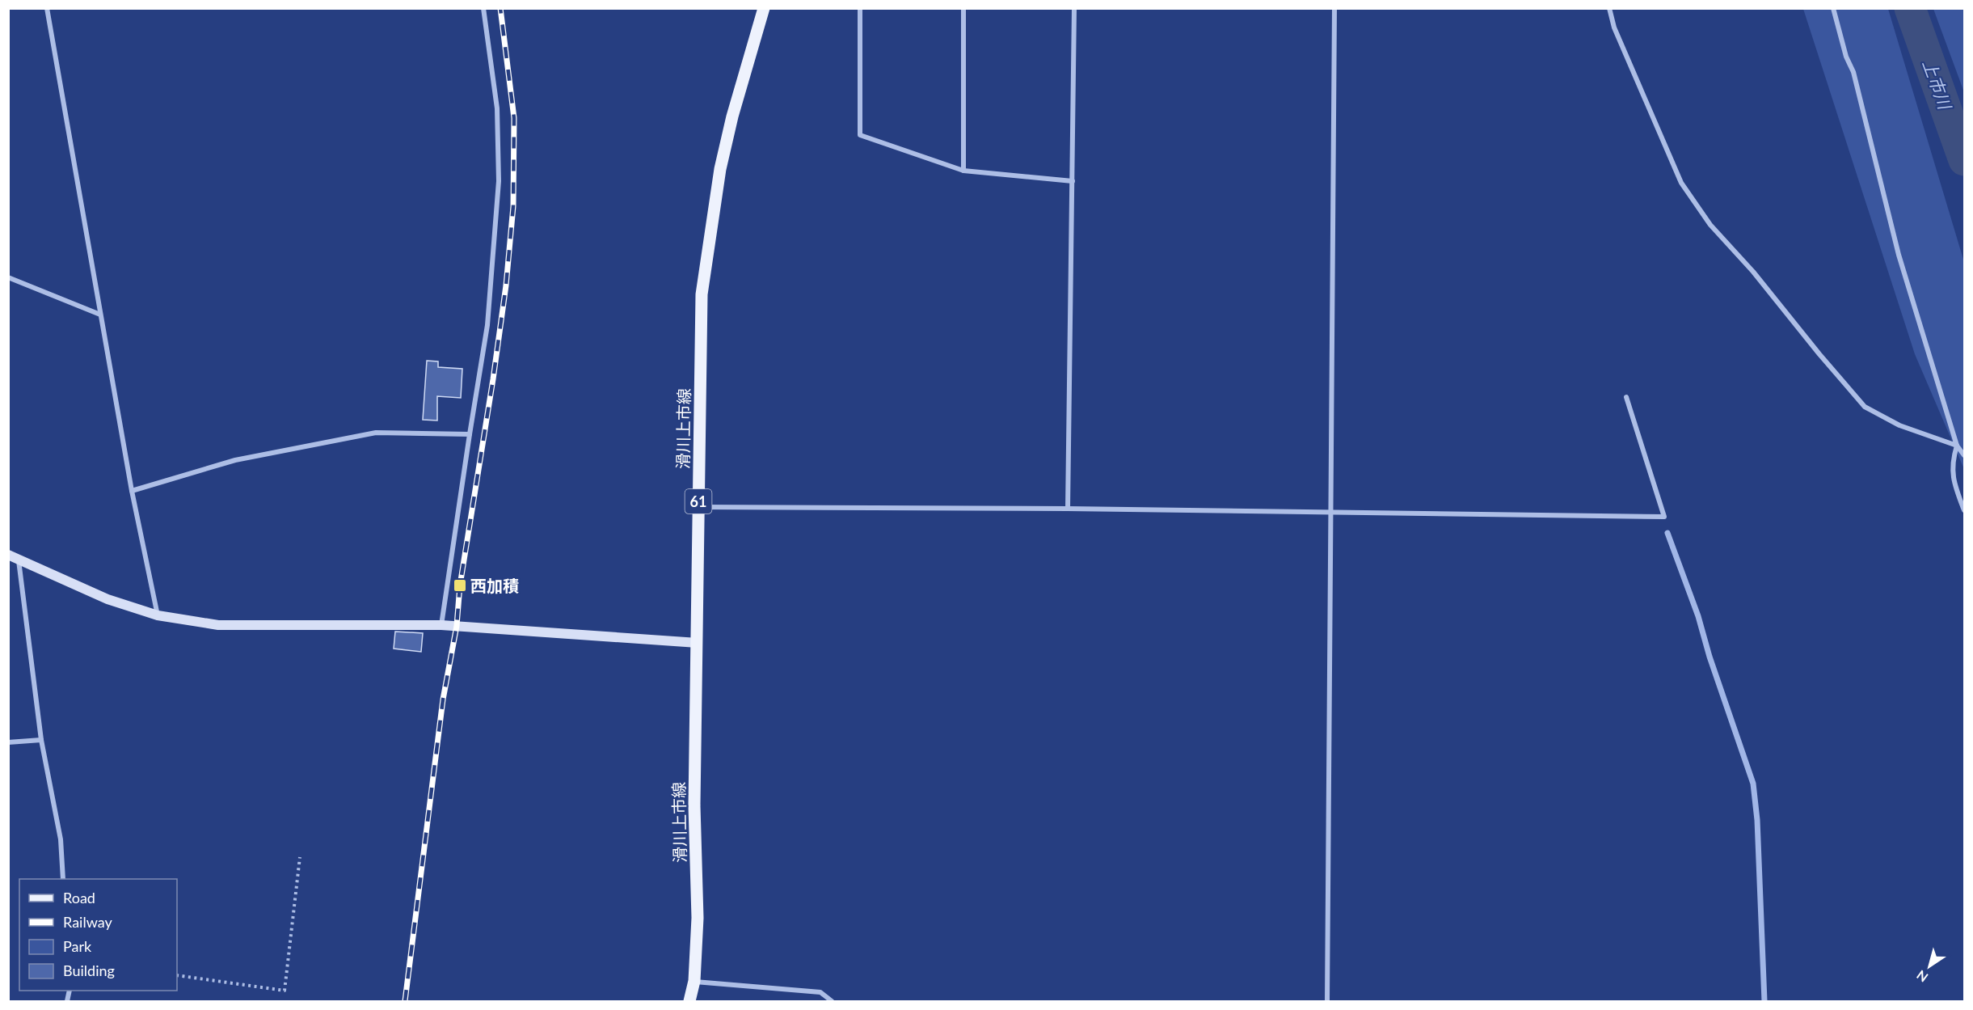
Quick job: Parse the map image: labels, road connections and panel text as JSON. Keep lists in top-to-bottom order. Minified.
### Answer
{"streets":{"main road":["滑川上市線","61"]},"water":["上市川"],"places":{"transit":["西加積"]},"legend":["Road","Railway","Park","Building"],"north":"bottom left"}
